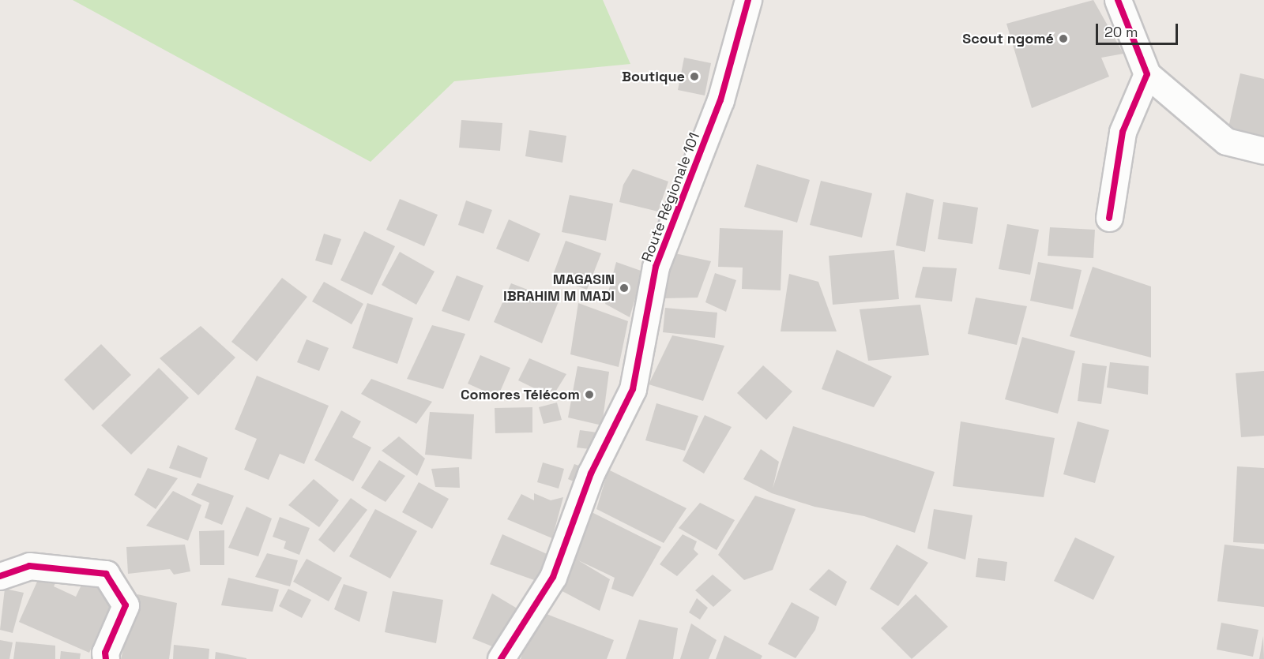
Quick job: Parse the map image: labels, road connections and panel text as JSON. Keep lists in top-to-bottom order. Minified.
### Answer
{"streets":{"street":["Route Régionale 101"]},"places":["Scout ngomé","Boutique","MAGASIN IBRAHIM M MADI","Comores Télécom"],"scale_bar":"20 m"}
